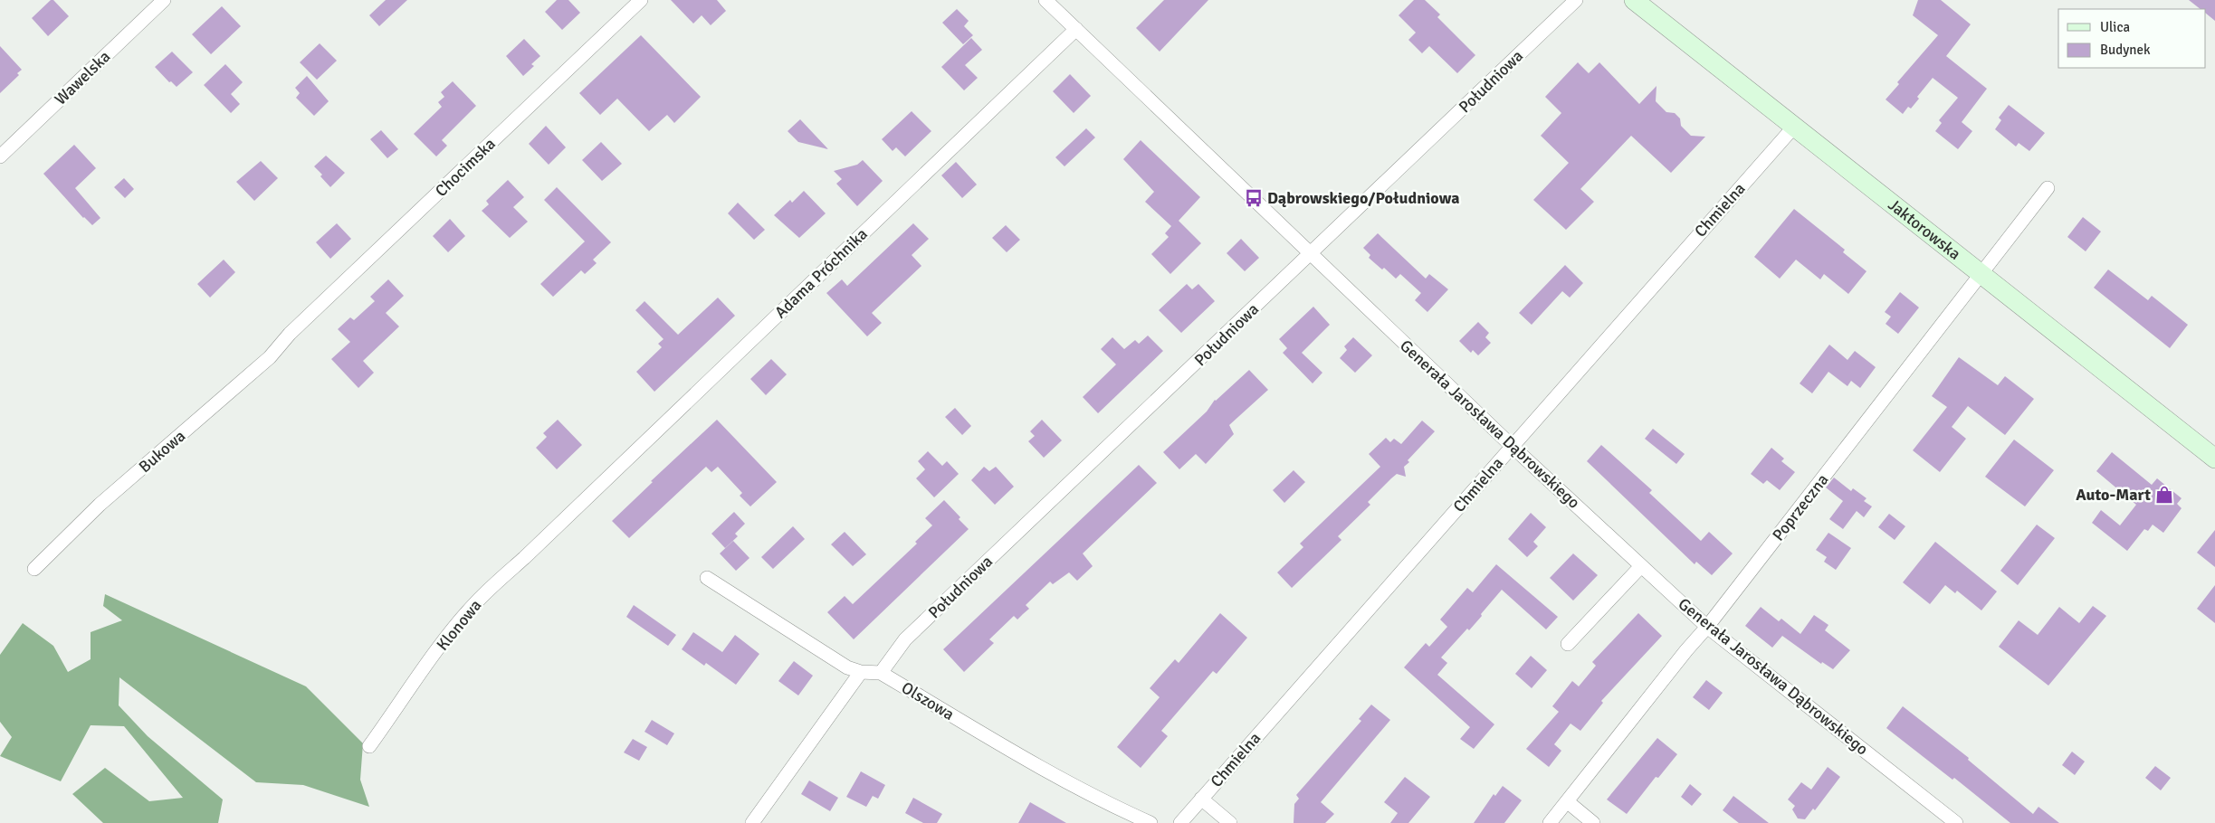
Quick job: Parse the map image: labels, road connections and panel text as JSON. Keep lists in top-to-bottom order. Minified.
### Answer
{"streets":{"main road":["Jaktorowska"],"street":["Wawelska","Południowa","Chocimska","Chmielna","Adama Próchnika","Generała Jarosława Dąbrowskiego","Bukowa","Poprzeczna","Klonowa","Olszowa"]},"crossings":[["Południowa","Generała Jarosława Dąbrowskiego"],["Południowa","Olszowa"],["Chocimska","Bukowa"],["Chmielna","Jaktorowska"],["Chmielna","Generała Jarosława Dąbrowskiego"],["Jaktorowska","Poprzeczna"],["Adama Próchnika","Generała Jarosława Dąbrowskiego"],["Adama Próchnika","Klonowa"],["Generała Jarosława Dąbrowskiego","Poprzeczna"]],"places":{"bus stop":["Dąbrowskiego/Południowa"],"shop":["Auto-Mart"]},"legend":["Ulica","Budynek"]}
